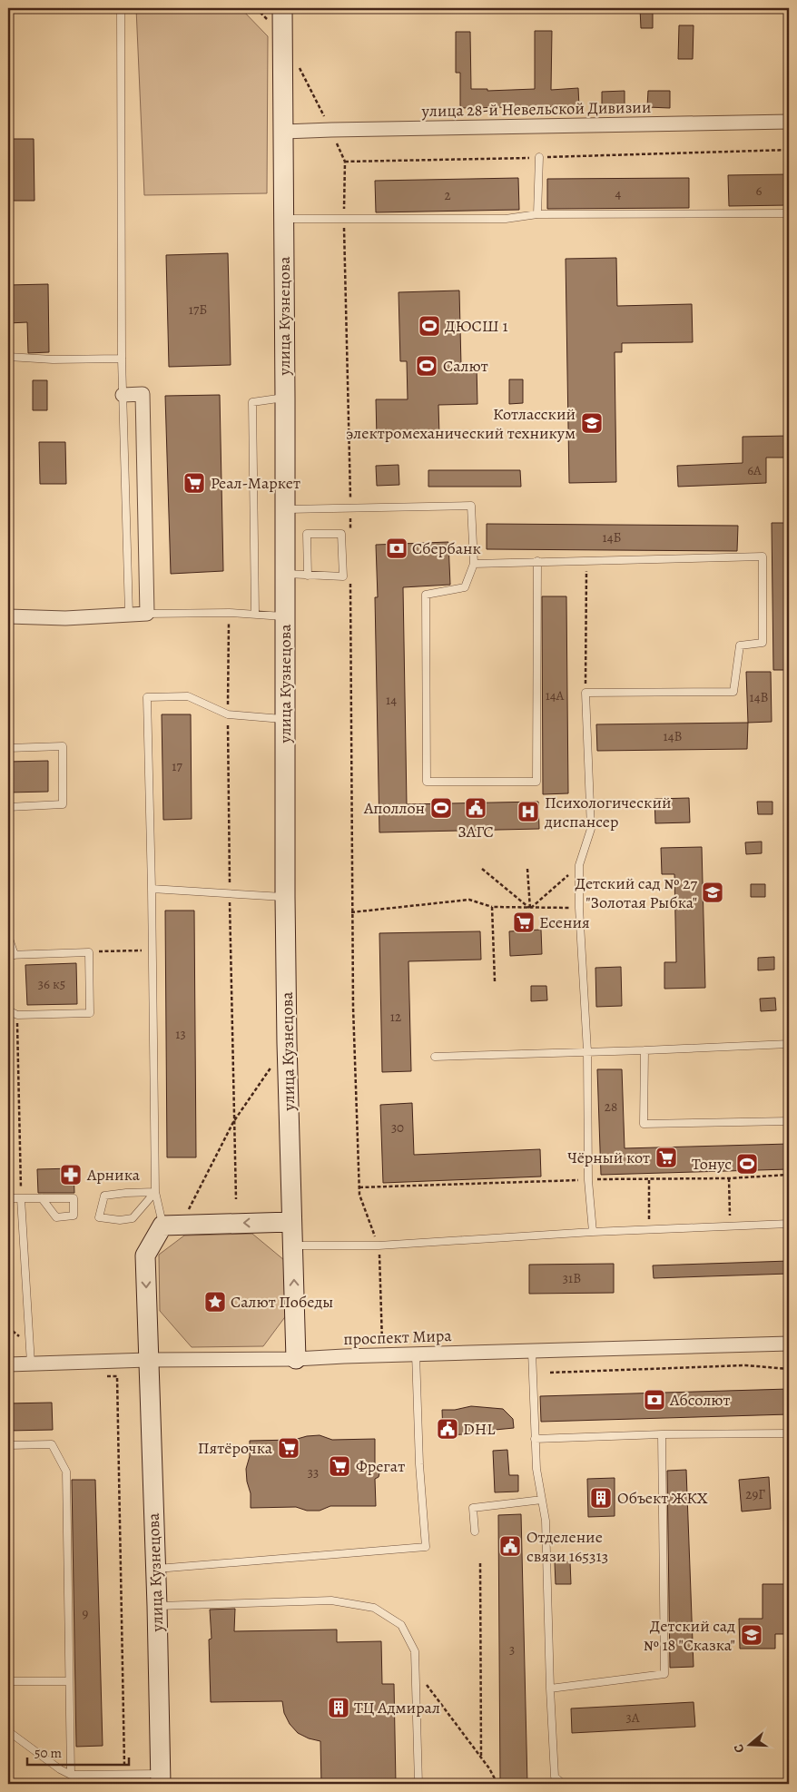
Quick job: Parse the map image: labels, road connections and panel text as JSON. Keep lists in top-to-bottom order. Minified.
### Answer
{"streets":{"street":["улица 28-й Невельской Дивизии","улица Кузнецова","проспект Мира"]},"crossings":[["улица 28-й Невельской Дивизии","улица Кузнецова"],["улица Кузнецова","проспект Мира"]],"places":{"sports":["ДЮСШ 1","Салют","Аполлон","Тонус"],"school or university":["Котласский электромеханический техникум","Детский сад № 27 \"Золотая Рыбка\"","Детский сад № 18 \"Сказка\""],"supermarket":["Реал-Маркет","Есения","Чёрный кот","Пятёрочка","Фрегат"],"bank":["Сбербанк","Абсолют"],"public building":["ЗАГС","DHL","Отделение связи 165313"],"hospital":["Психологический диспансер"],"pharmacy":["Арника"],"place":["Салют Победы"],"building":["Объект ЖКХ","ТЦ Адмирал"]},"house_numbers":["6","4","2","17Б","6А","14Б","14А","14В","14","14В","17","36 к5","12","13","28","30","31В","33","29Г","9","3","3А"],"scale_bar":"50 m","north":"left"}
